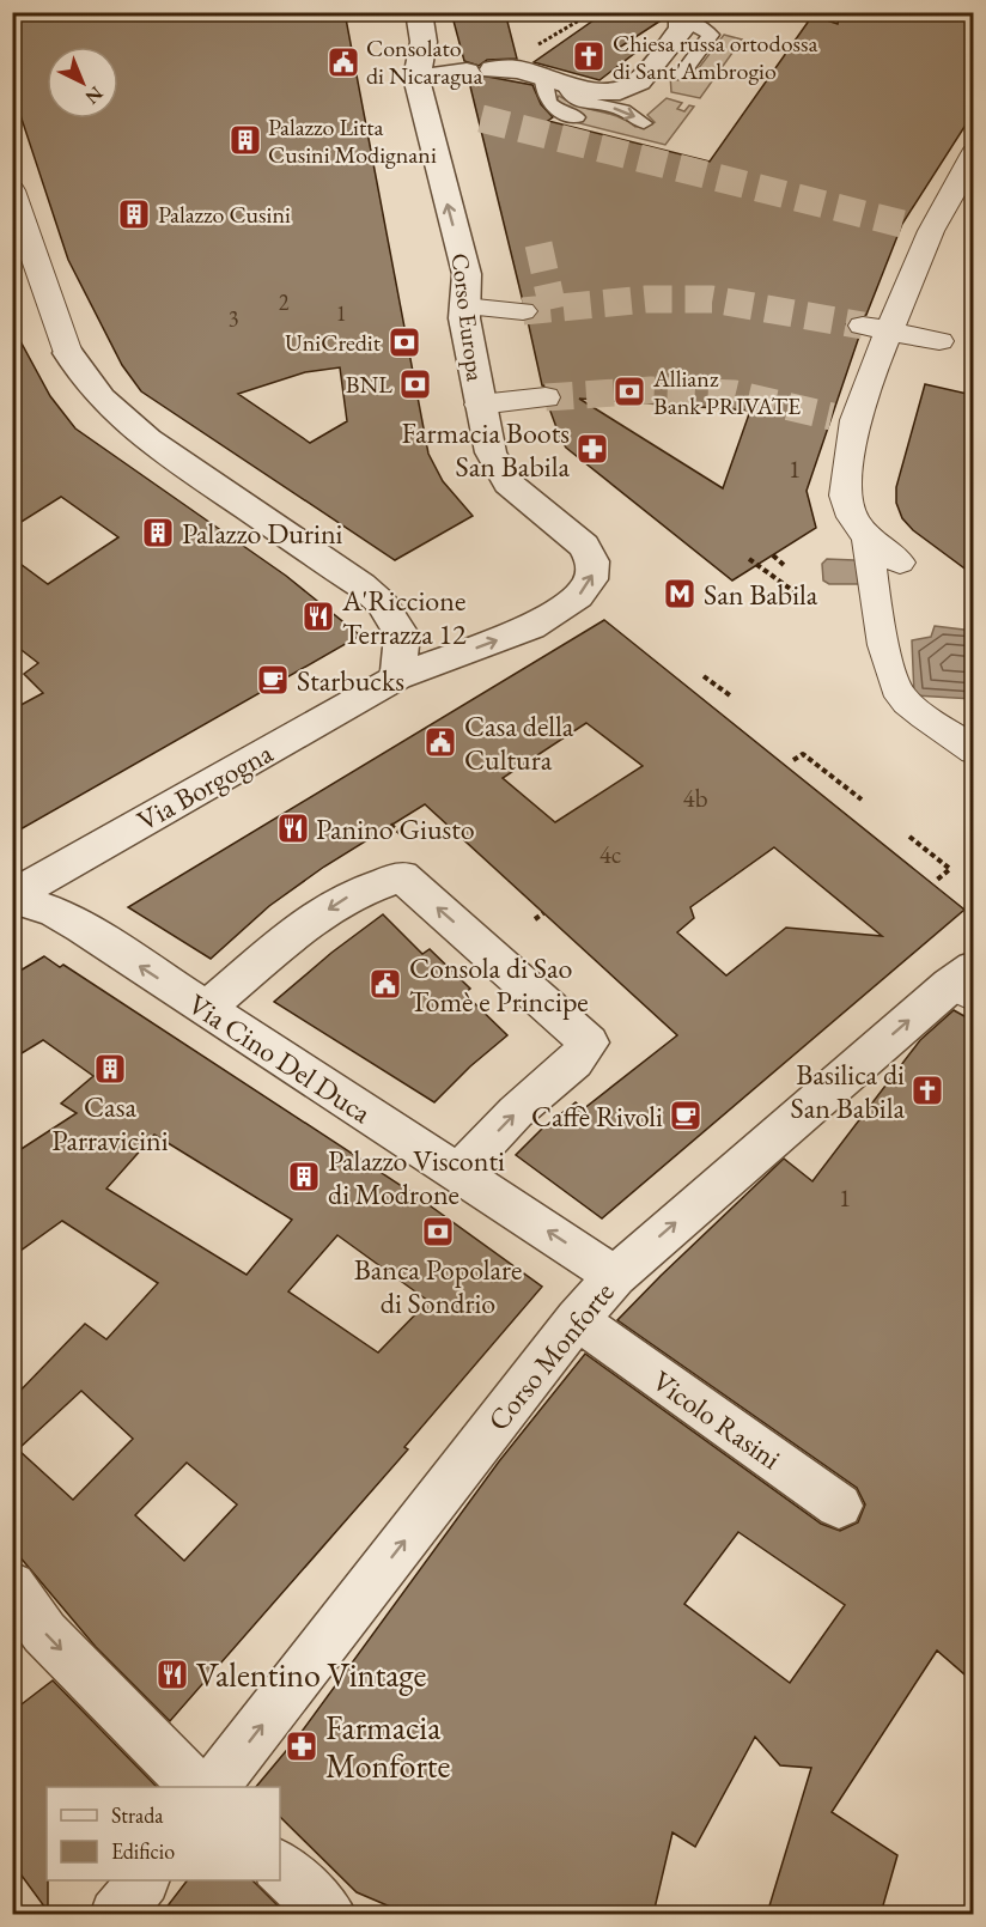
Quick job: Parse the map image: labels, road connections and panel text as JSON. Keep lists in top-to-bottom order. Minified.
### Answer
{"streets":{"street":["Corso Europa","Via Borgogna","Via Cino Del Duca","Corso Monforte","Vicolo Rasini"]},"crossings":[["Corso Europa","Via Borgogna"],["Via Borgogna","Via Cino Del Duca"],["Via Cino Del Duca","Corso Monforte"]],"one_way":["Via Cino Del Duca","Corso Monforte"],"places":{"church":["Chiesa russa ortodossa di Sant'Ambrogio","Basilica di San Babila"],"public building":["Consolato di Nicaragua","Casa della Cultura","Consola di Sao Tomè e Principe"],"building":["Palazzo Litta Cusini Modignani","Palazzo Cusini","Palazzo Durini","Casa Parravicini","Palazzo Visconti di Modrone"],"bank":["UniCredit","BNL","Allianz Bank PRIVATE","Banca Popolare di Sondrio"],"pharmacy":["Farmacia Boots San Babila","Farmacia Monforte"],"metro station":["San Babila"],"restaurant":["A'Riccione Terrazza 12","Panino Giusto","Valentino Vintage"],"cafe":["Starbucks","Caffè Rivoli"]},"house_numbers":["2","1","3","1","4b","4c","1"],"legend":["Strada","Edificio"],"north":"bottom right"}
